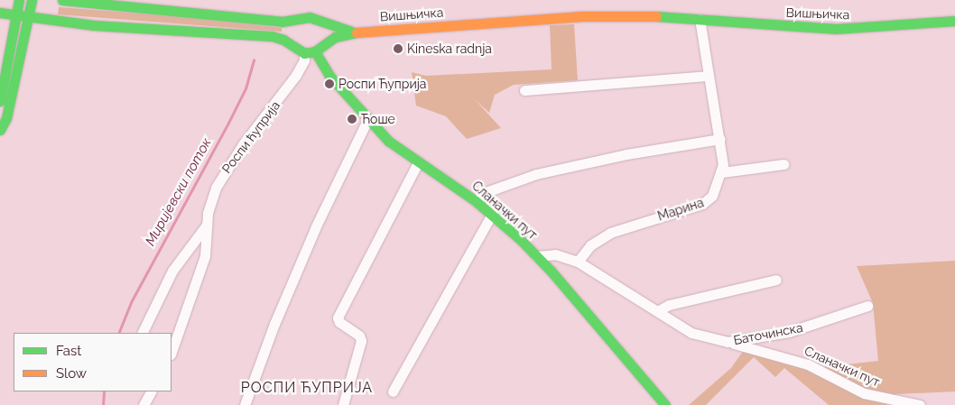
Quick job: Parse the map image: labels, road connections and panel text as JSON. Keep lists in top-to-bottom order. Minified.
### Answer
{"streets":{"street":["Вишњичка","Роспи ћуприја","Марина","Сланачки пут","Баточинска"]},"crossings":[["Вишњичка","Роспи ћуприја"],["Вишњичка","Марина"],["Вишњичка","Сланачки пут"],["Роспи ћуприја","Сланачки пут"],["Марина","Баточинска"],["Сланачки пут","Баточинска"]],"districts":["РОСПИ ЋУПРИЈА"],"water":["Миријевски поток"],"places":["Kineska radnja","Роспи Ћуприја","Ћоше"],"legend":["Fast","Slow"]}
